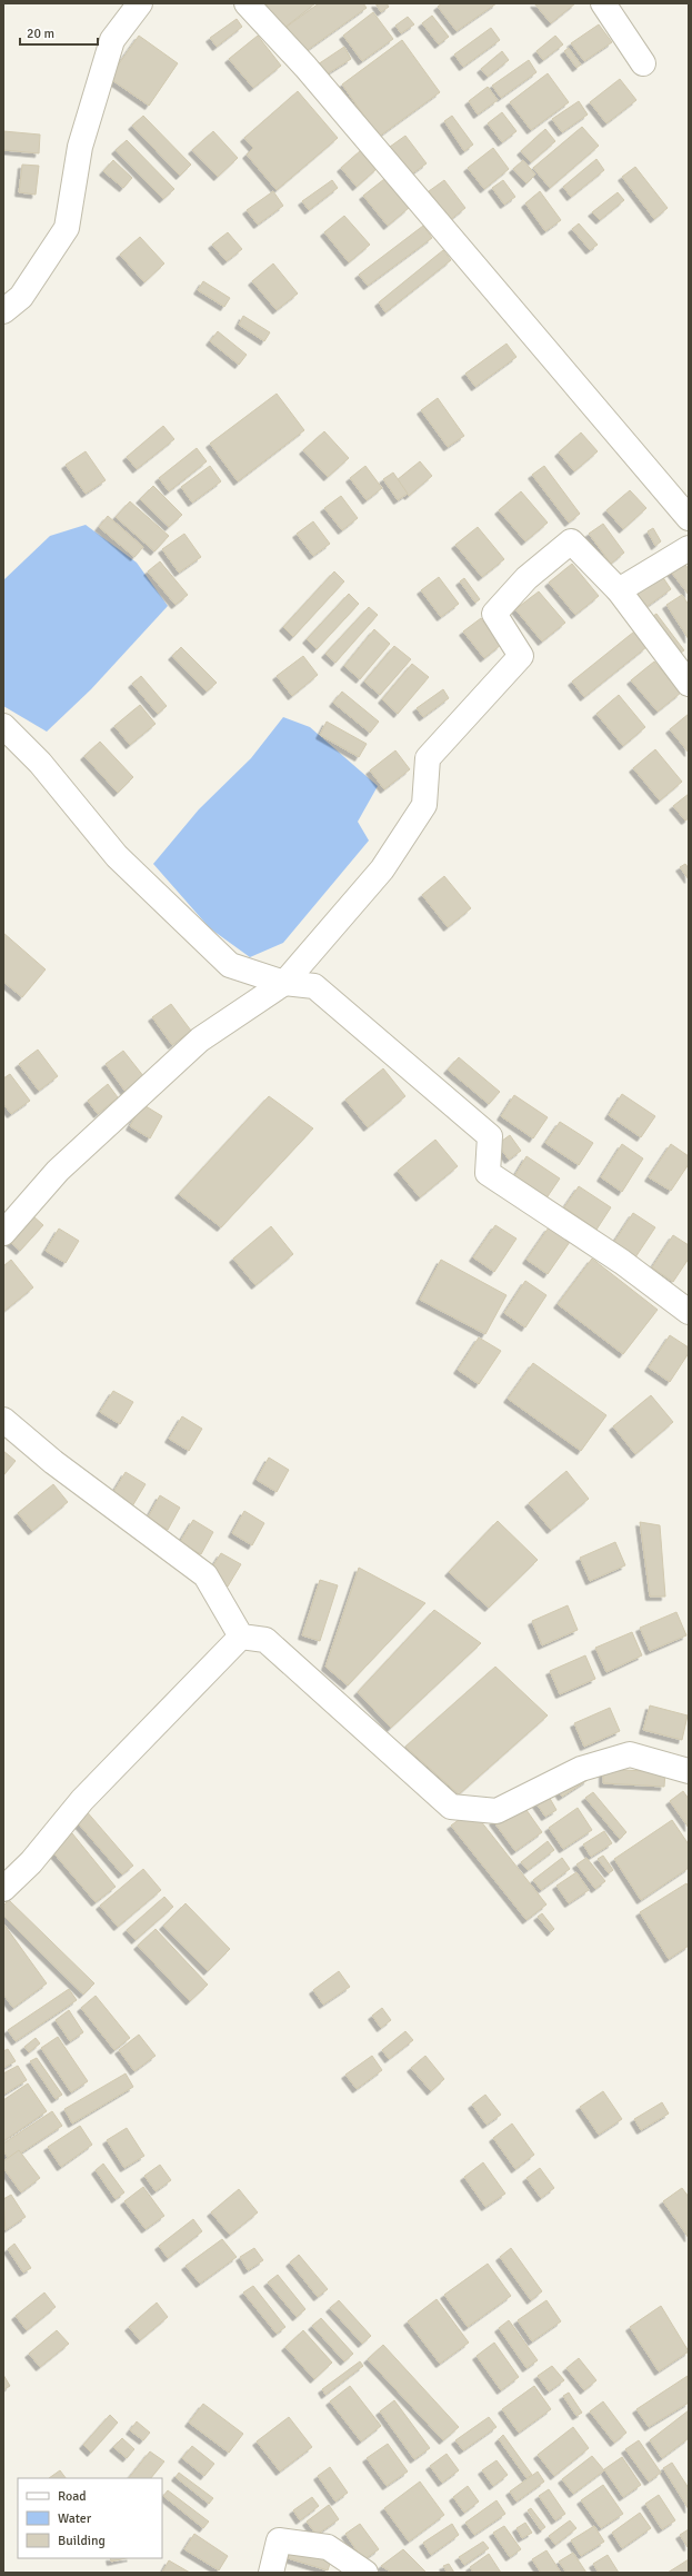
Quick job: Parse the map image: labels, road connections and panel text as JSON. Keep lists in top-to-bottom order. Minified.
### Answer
{"legend":["Road","Water","Building"],"scale_bar":"20 m"}
